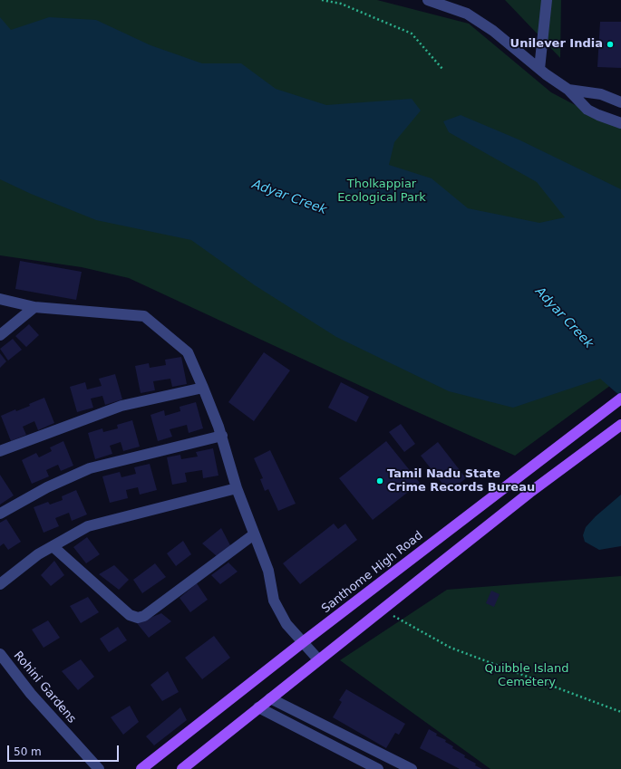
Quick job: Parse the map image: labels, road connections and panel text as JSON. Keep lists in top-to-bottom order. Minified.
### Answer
{"streets":{"main road":["Santhome High Road"],"street":["Rohini Gardens"]},"water":["Adyar Creek"],"parks":["Tholkappiar Ecological Park","Quibble Island Cemetery"],"places":["Unilever India","Tamil Nadu State Crime Records Bureau"],"scale_bar":"50 m"}
